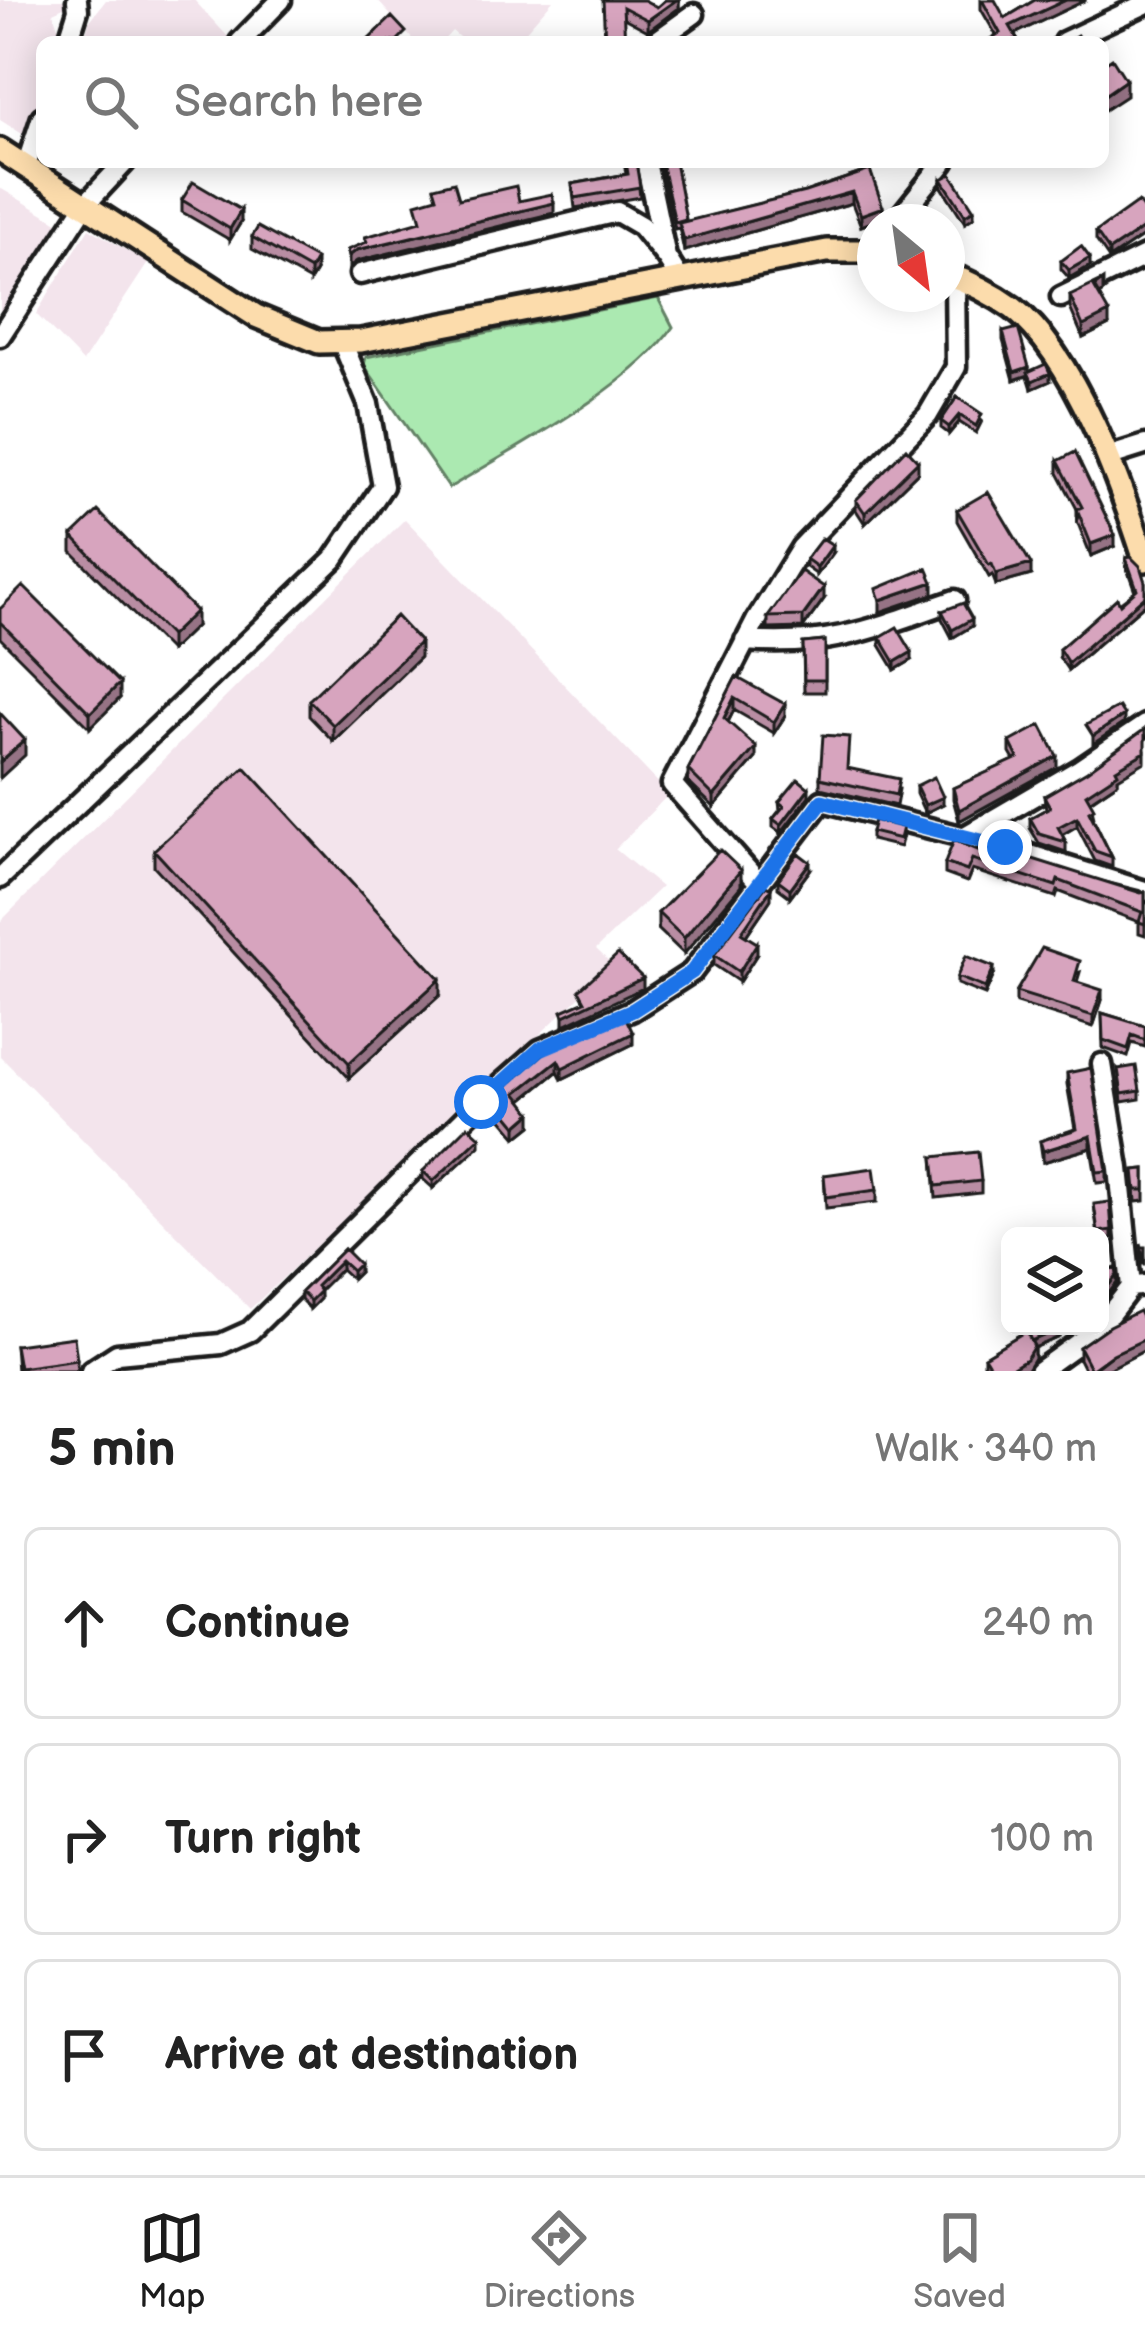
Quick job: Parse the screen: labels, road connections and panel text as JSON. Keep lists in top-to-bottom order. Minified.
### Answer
{"north":"bottom right","page":{"search":"Search here","heading":["5 min","Walk · 340 m"],"list":[["Continue","240 m"],["Turn right","100 m"],"Arrive at destination"],"nav":["Map","Directions","Saved"]}}
